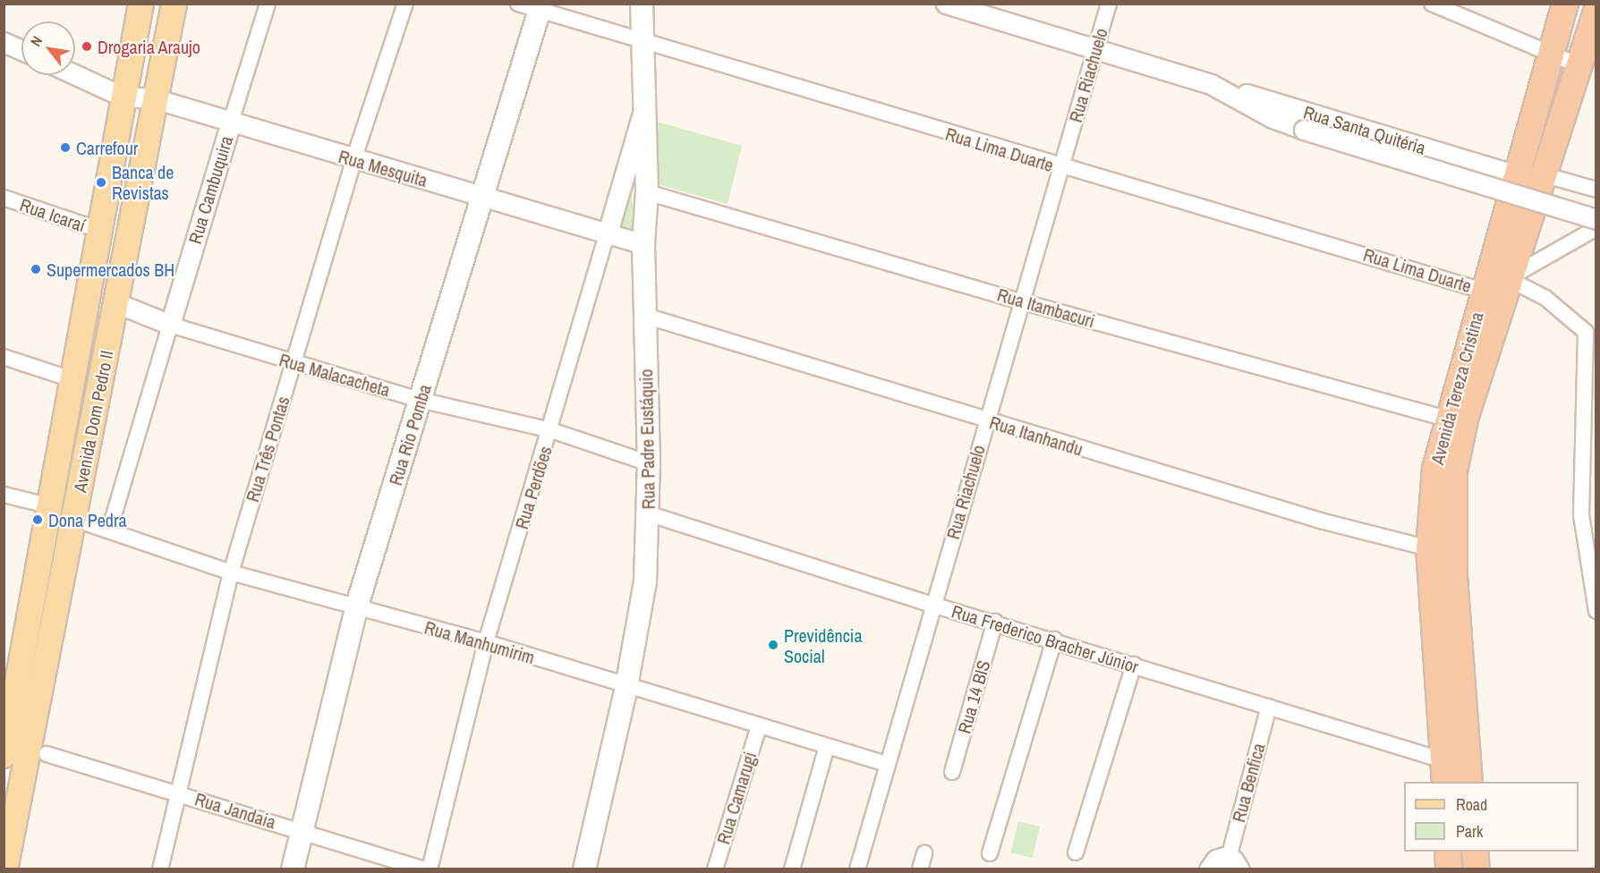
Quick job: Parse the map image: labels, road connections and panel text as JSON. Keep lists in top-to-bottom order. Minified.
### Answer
{"streets":{"highway":["Avenida Tereza Cristina"],"main road":["Avenida Dom Pedro II","Rua Rio Pomba","Rua Padre Eustáquio"],"street":["Rua Riachuelo","Rua Santa Quitéria","Rua Lima Duarte","Rua Mesquita","Rua Cambuquira","Rua Icaraí","Rua Itambacuri","Rua Malacacheta","Rua Itanhandu","Rua Três Pontas","Rua Perdões","Rua Frederico Bracher Júnior","Rua Manhumirim","Rua 14 BIS","Rua Benfica","Rua Camarugi","Rua Jandaia"]},"crossings":[["Rua Riachuelo","Rua Santa Quitéria"],["Rua Riachuelo","Rua Lima Duarte"],["Rua Riachuelo","Rua Itambacuri"],["Rua Riachuelo","Rua Itanhandu"],["Rua Riachuelo","Rua Frederico Bracher Júnior"],["Rua Riachuelo","Rua Manhumirim"],["Rua Santa Quitéria","Avenida Tereza Cristina"],["Rua Lima Duarte","Avenida Tereza Cristina"],["Rua Lima Duarte","Rua Rio Pomba"],["Rua Lima Duarte","Rua Padre Eustáquio"],["Rua Mesquita","Rua Cambuquira"],["Rua Mesquita","Avenida Dom Pedro II"],["Rua Mesquita","Rua Rio Pomba"],["Rua Mesquita","Rua Padre Eustáquio"],["Rua Mesquita","Rua Três Pontas"],["Rua Mesquita","Rua Perdões"],["Rua Cambuquira","Rua Malacacheta"],["Rua Cambuquira","Rua Manhumirim"],["Rua Icaraí","Avenida Dom Pedro II"],["Rua Itambacuri","Avenida Tereza Cristina"],["Rua Itambacuri","Rua Padre Eustáquio"],["Rua Malacacheta","Avenida Dom Pedro II"],["Rua Malacacheta","Rua Rio Pomba"],["Rua Malacacheta","Rua Padre Eustáquio"],["Rua Malacacheta","Rua Três Pontas"],["Rua Malacacheta","Rua Perdões"],["Avenida Tereza Cristina","Rua Itanhandu"],["Avenida Tereza Cristina","Rua Frederico Bracher Júnior"],["Avenida Dom Pedro II","Rua Manhumirim"],["Rua Rio Pomba","Rua Manhumirim"],["Rua Rio Pomba","Rua Jandaia"],["Rua Itanhandu","Rua Padre Eustáquio"],["Rua Padre Eustáquio","Rua Perdões"],["Rua Padre Eustáquio","Rua Frederico Bracher Júnior"],["Rua Padre Eustáquio","Rua Manhumirim"],["Rua Três Pontas","Rua Manhumirim"],["Rua Três Pontas","Rua Jandaia"],["Rua Perdões","Rua Manhumirim"],["Rua Frederico Bracher Júnior","Rua 14 BIS"],["Rua Frederico Bracher Júnior","Rua Benfica"],["Rua Manhumirim","Rua Camarugi"]],"places":["Drogaria Araujo","Carrefour","Banca de Revistas","Supermercados BH","Dona Pedra","Previdência Social"],"legend":["Road","Park"],"north":"top left"}
